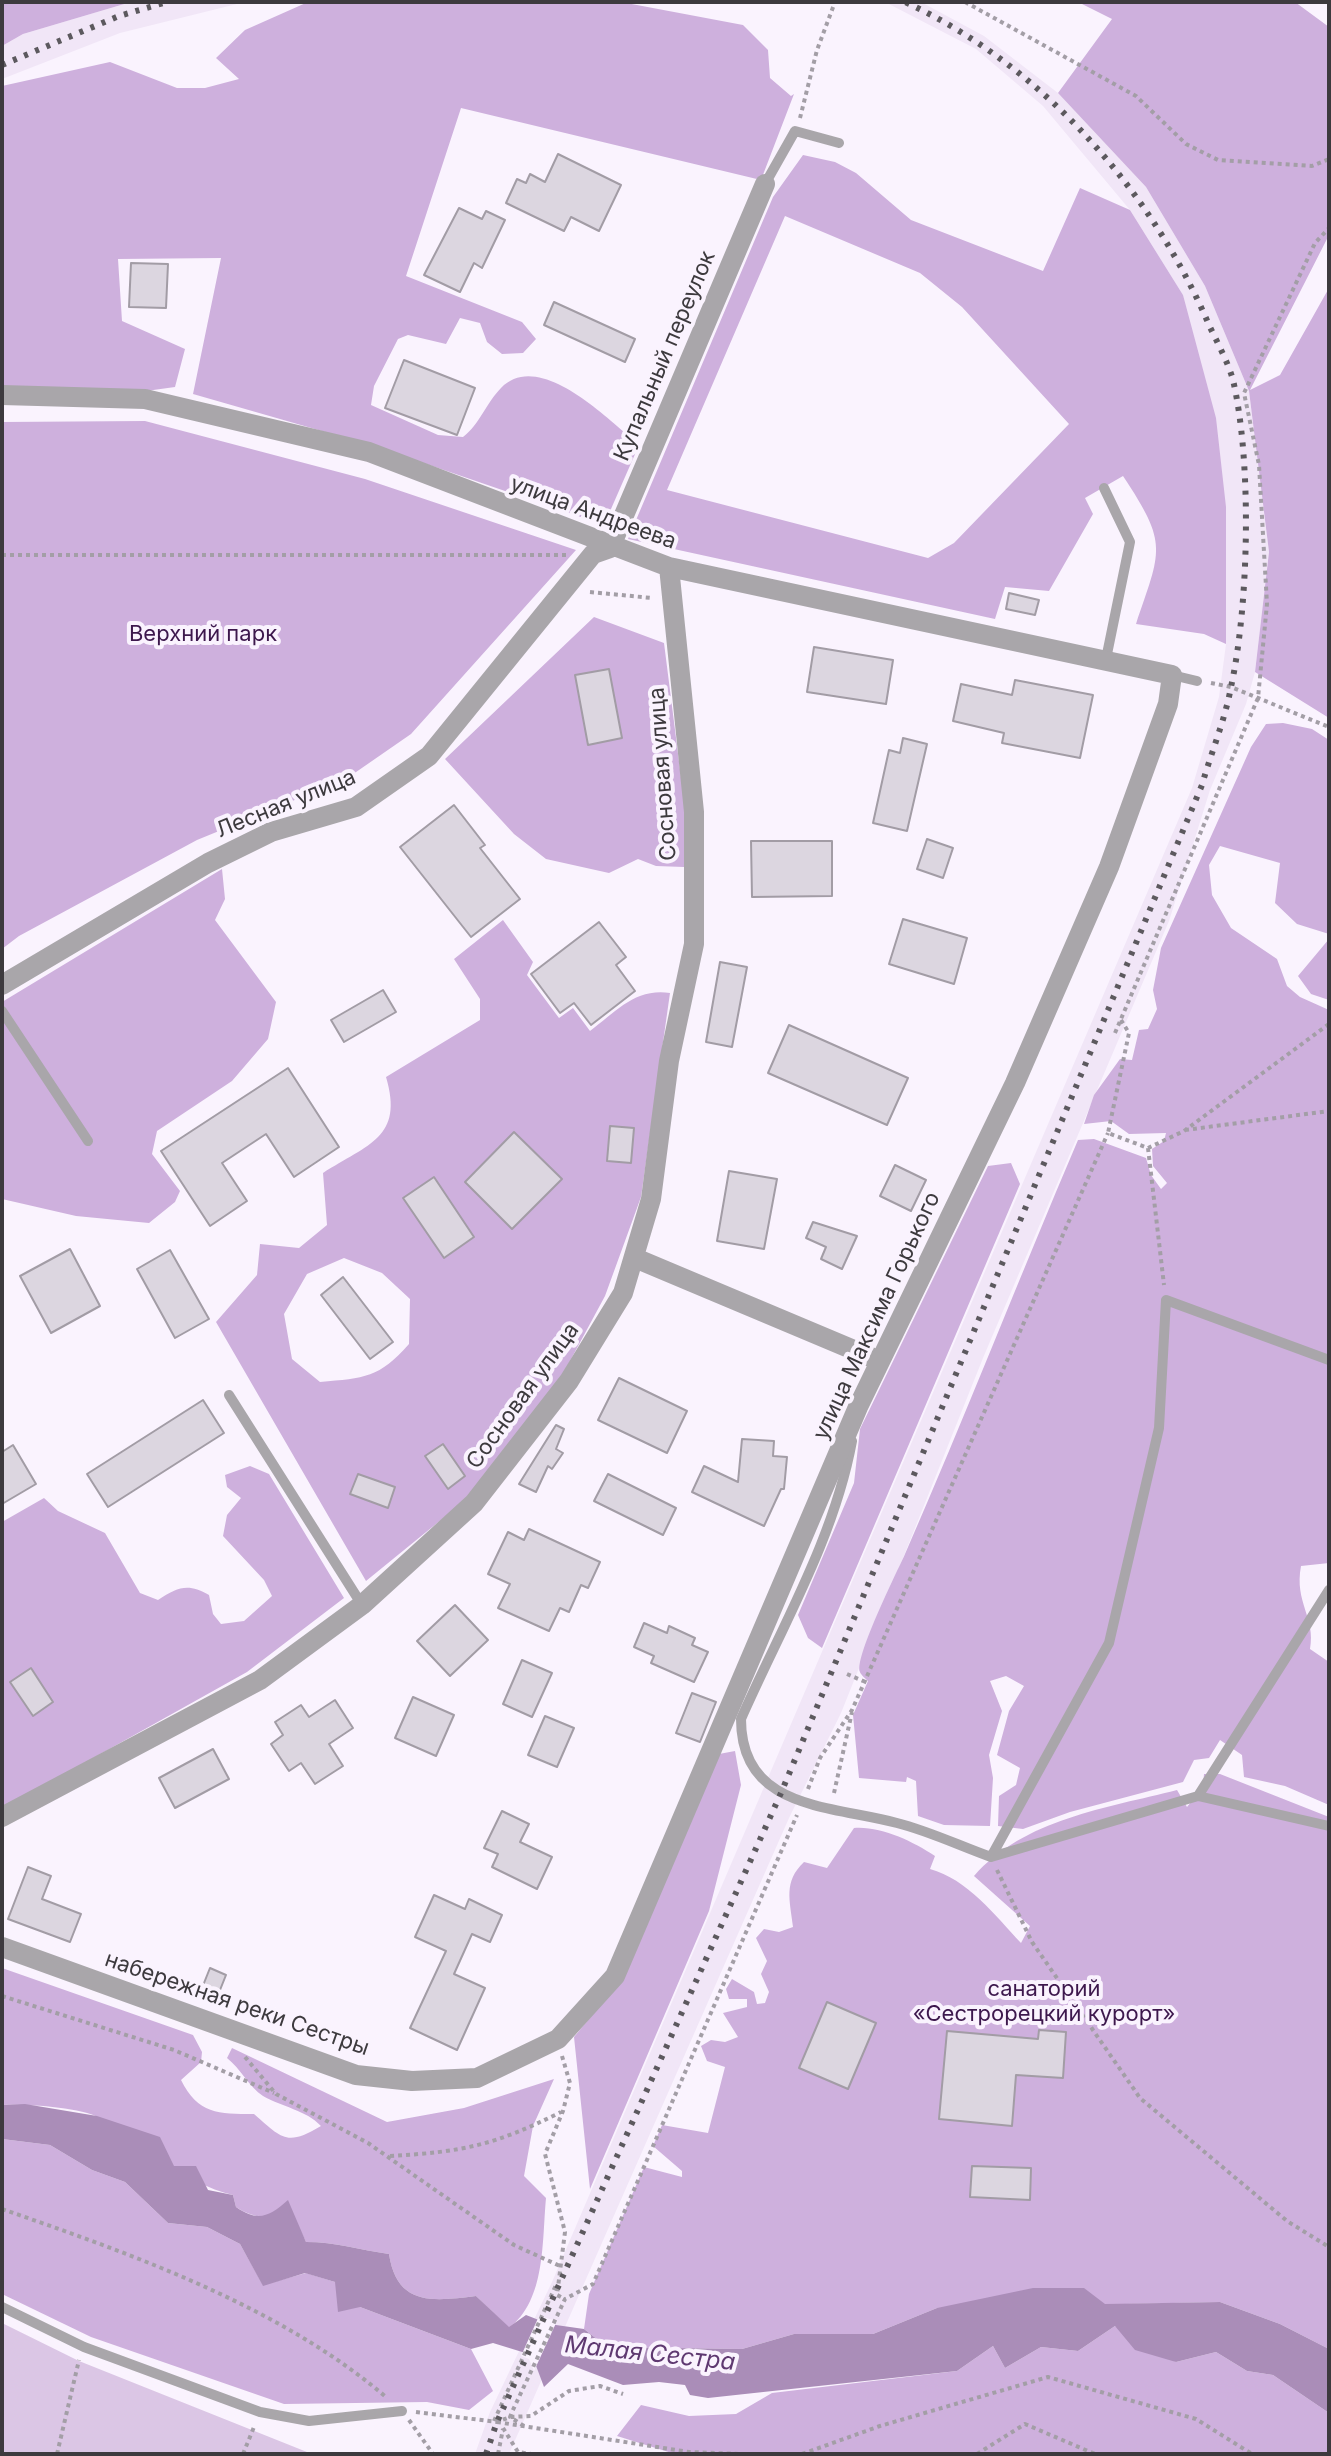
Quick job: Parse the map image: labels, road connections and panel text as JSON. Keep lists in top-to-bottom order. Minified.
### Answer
{"streets":{"street":["Купальный переулок","улица Андреева","Сосновая улица","Лесная улица","улица Максима Горького","набережная реки Сестры"]},"crossings":[["Купальный переулок","улица Андреева"],["Купальный переулок","Лесная улица"],["улица Андреева","Сосновая улица"],["улица Андреева","Лесная улица"],["улица Андреева","улица Максима Горького"],["улица Максима Горького","набережная реки Сестры"]],"water":["Малая Сестра"],"parks":["Верхний парк","санаторий «Сестрорецкий курорт»"]}
